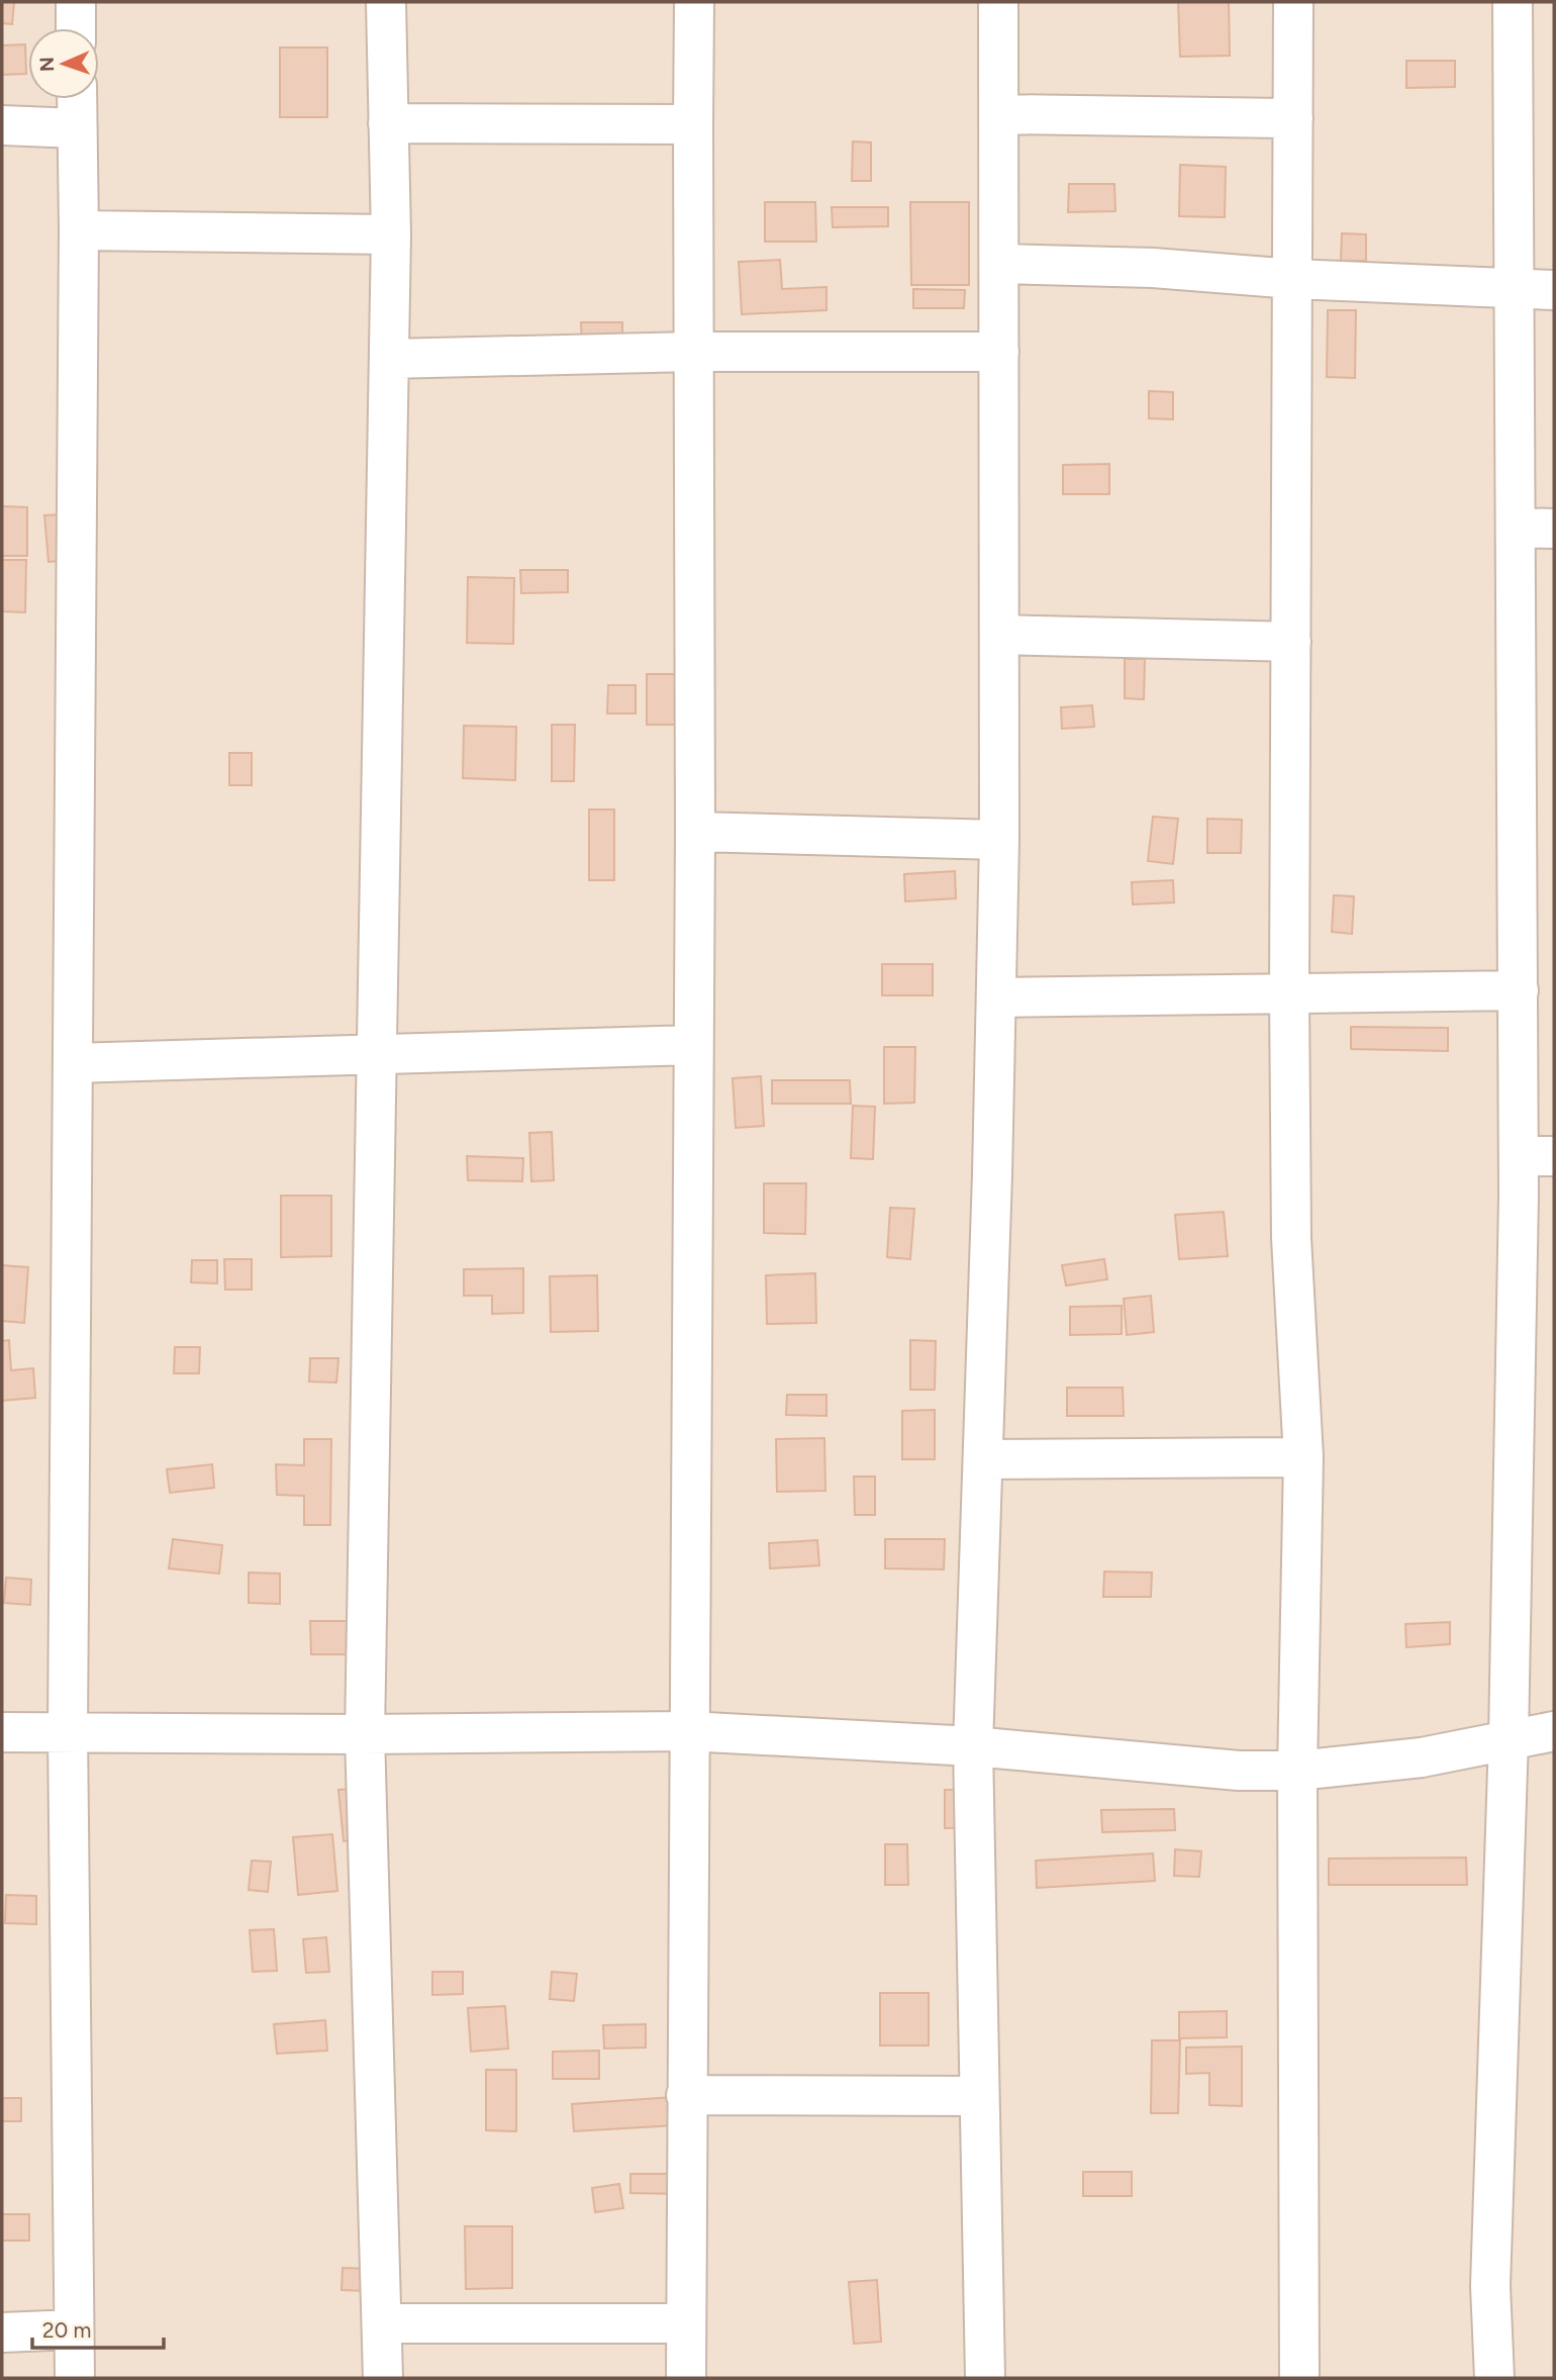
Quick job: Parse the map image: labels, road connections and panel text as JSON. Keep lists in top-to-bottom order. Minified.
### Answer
{"scale_bar":"20 m","north":"left"}
